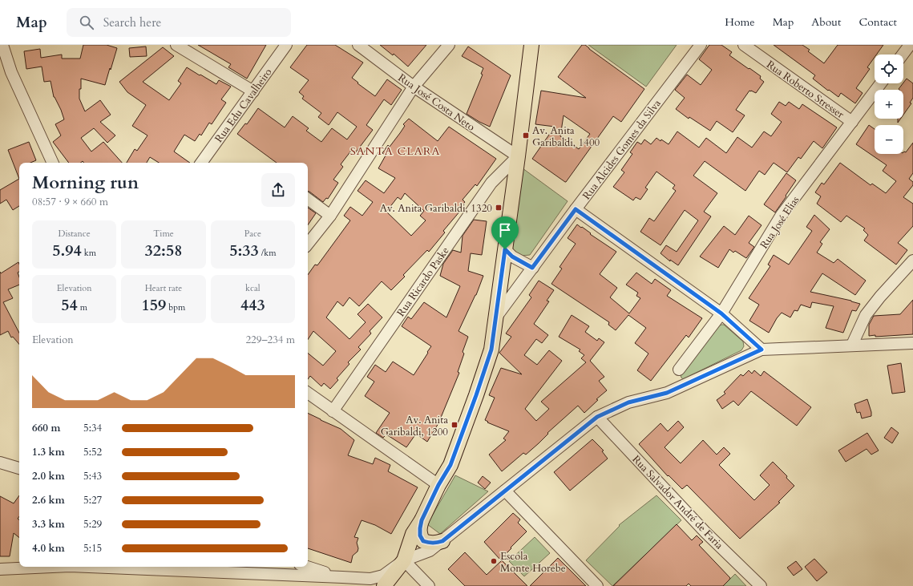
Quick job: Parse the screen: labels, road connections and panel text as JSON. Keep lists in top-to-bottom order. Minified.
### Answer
{"streets":{"street":["Rua Roberto Stresser","Rua José Costa Neto","Rua Edu Cavalheiro","Rua Alcides Gomes da Silva","Rua José Elias","Rua Ricardo Paske","Rua Salvador André de Faria"]},"crossings":[["Rua Roberto Stresser","Rua José Elias"],["Rua José Costa Neto","Rua Ricardo Paske"]],"districts":["SANTA CLARA"],"places":{"transit":["Av. Anita Garibaldi, 1400","Av. Anita Garibaldi, 1320","Av. Anita Garibaldi, 1200"],"other":["Escola Monte Horebe"]},"page":{"header":"Map","search":"Search here","nav":["Home","Map","About","Contact"],"map_buttons":["+","−"],"heading":["Morning run","08:57 · 9 × 660 m"],"stats":[["Distance","5.94 km"],["Time","32:58"],["Pace","5:33 /km"],["Elevation","54 m"],["Heart rate","159 bpm"],["kcal","443"]],"chart":["Elevation","229–234 m"],"list":[{"name":"660 m","note":"5:34"},{"name":"1.3 km","note":"5:52"},{"name":"2.0 km","note":"5:43"},{"name":"2.6 km","note":"5:27"},{"name":"3.3 km","note":"5:29"},{"name":"4.0 km","note":"5:15"}]}}
